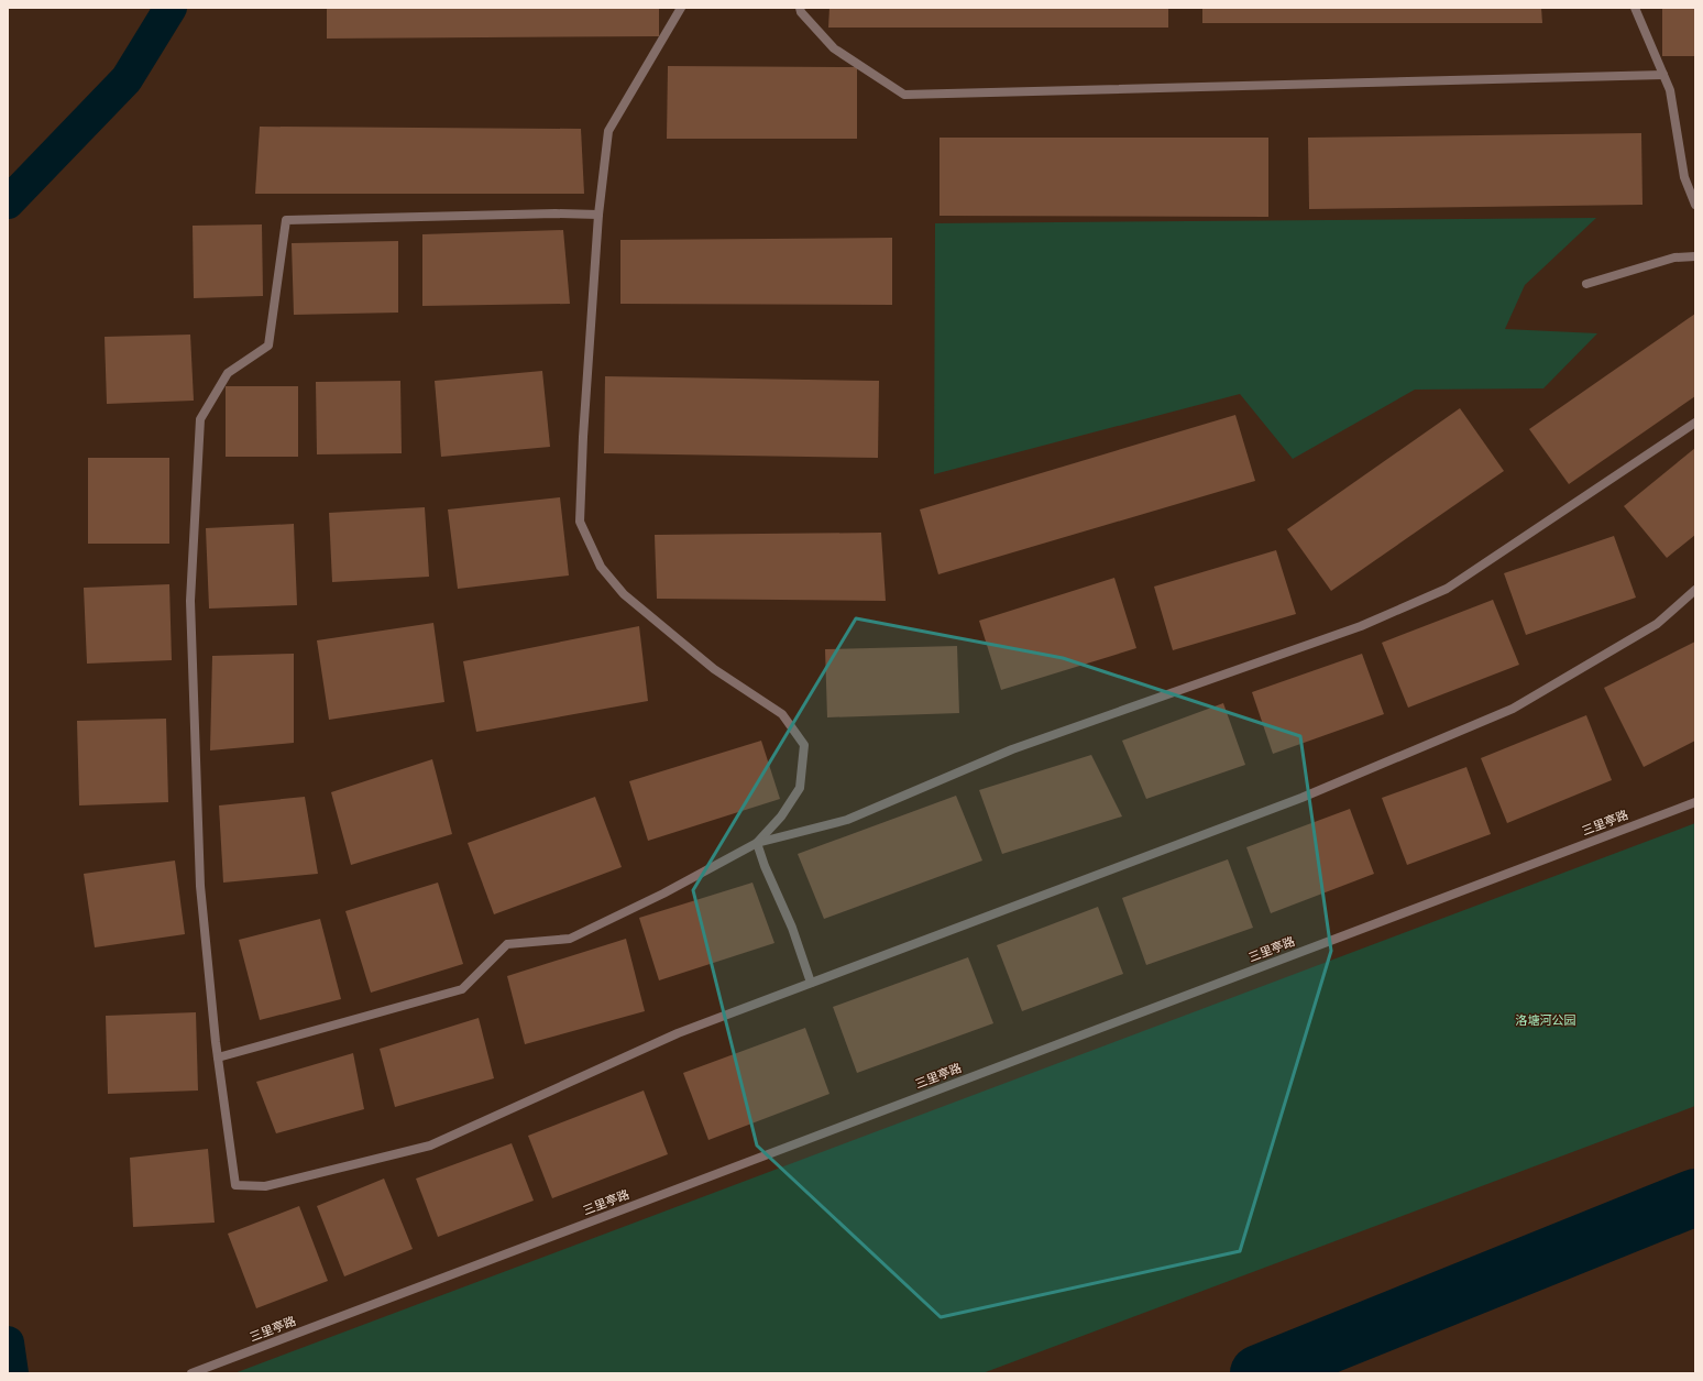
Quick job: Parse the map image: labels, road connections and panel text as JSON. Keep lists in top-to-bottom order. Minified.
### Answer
{"streets":{"street":["三里亭路"]},"parks":["洛塘河公园"]}
